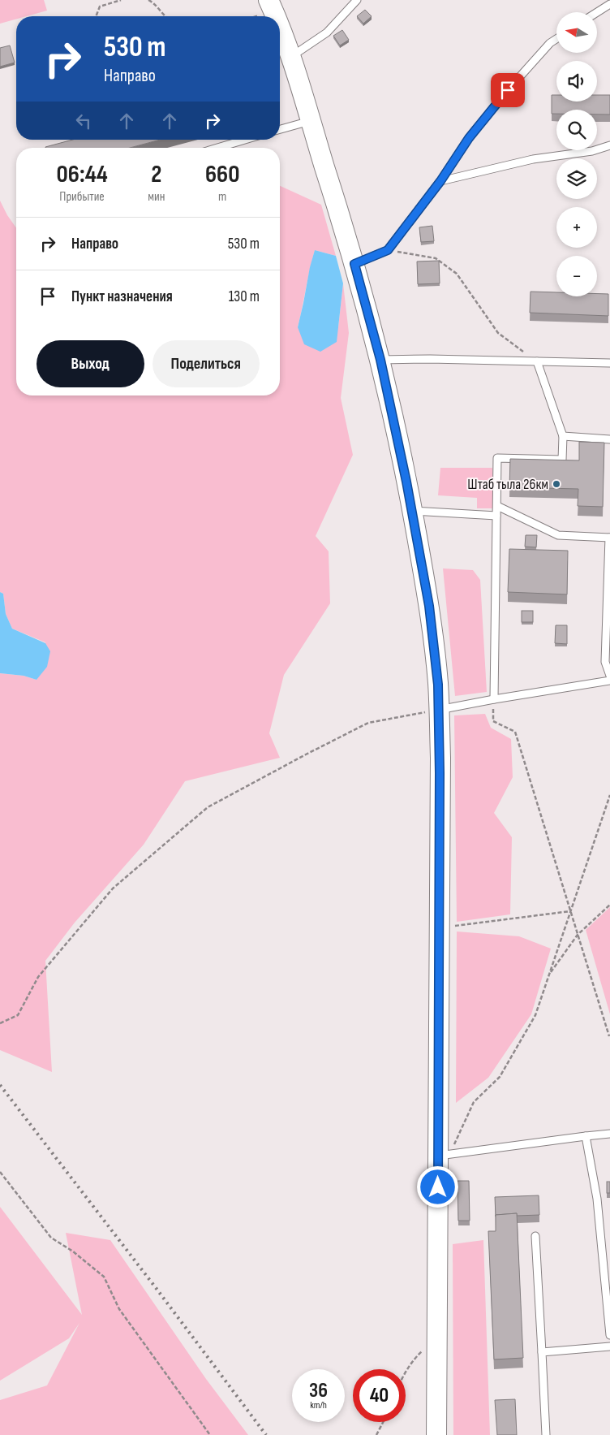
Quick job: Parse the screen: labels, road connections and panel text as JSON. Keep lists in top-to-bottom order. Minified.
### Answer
{"places":["Штаб тыла 26км"],"north":"left","page":{"map_buttons":["+","−"],"turn":["530 m","Направо"],"eta":["06:44","Прибытие","2","мин","660","m"],"list":[{"name":"Направо","value":"530 m"},{"name":"Пункт назначения","value":"130 m"}],"buttons":["Выход","Поделиться"],"speed":"36 km/h","limit":"40"}}
